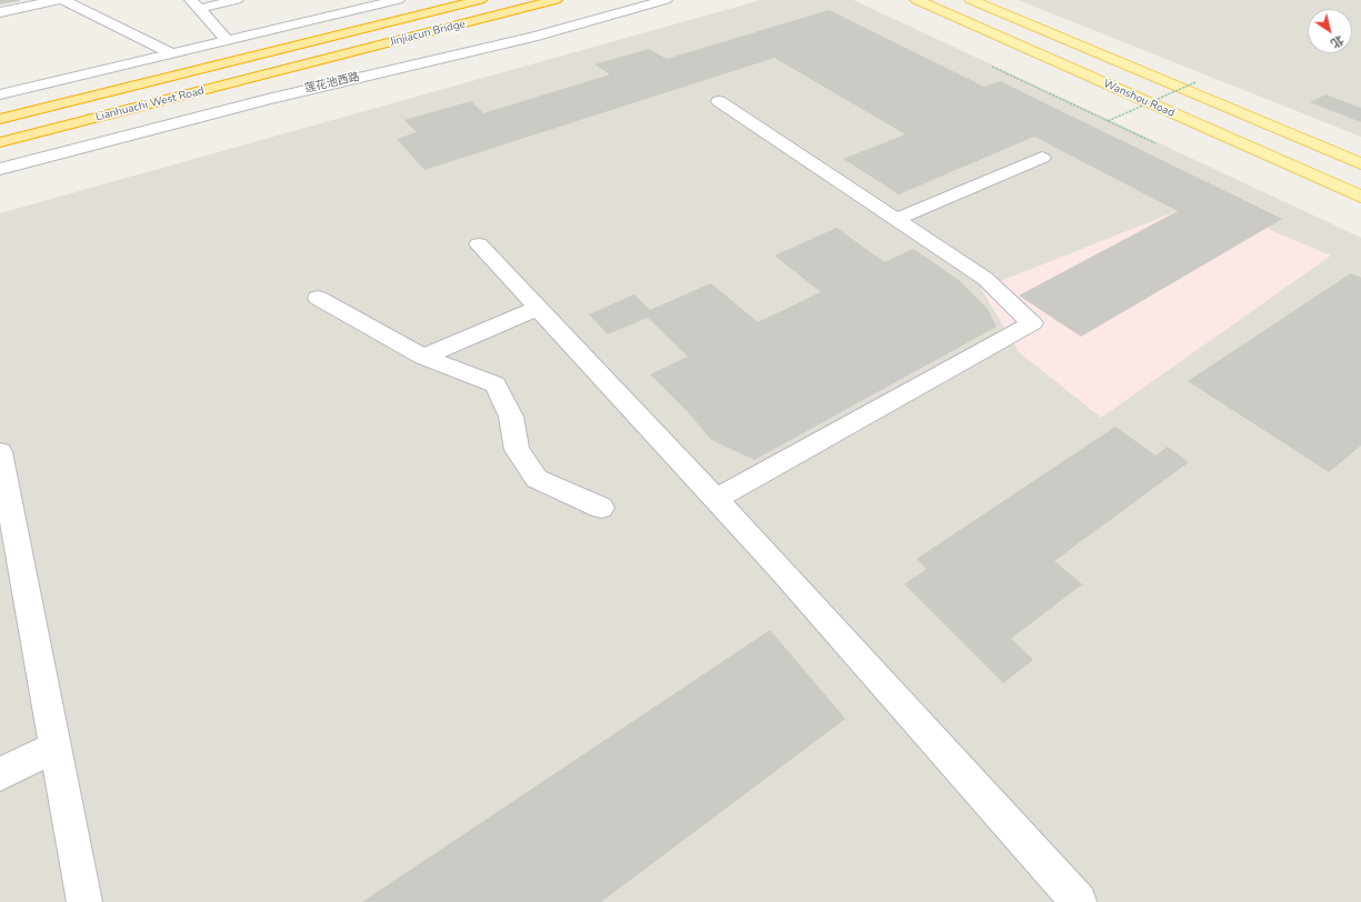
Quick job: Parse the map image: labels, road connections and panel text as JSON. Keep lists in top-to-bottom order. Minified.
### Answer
{"streets":{"highway":["Jinjiacun Bridge","Lianhuachi West Road"],"main road":["Wanshou Road"],"street":["莲花池西路"]},"crossings":[["Jinjiacun Bridge","Lianhuachi West Road"]],"north":"bottom right"}
